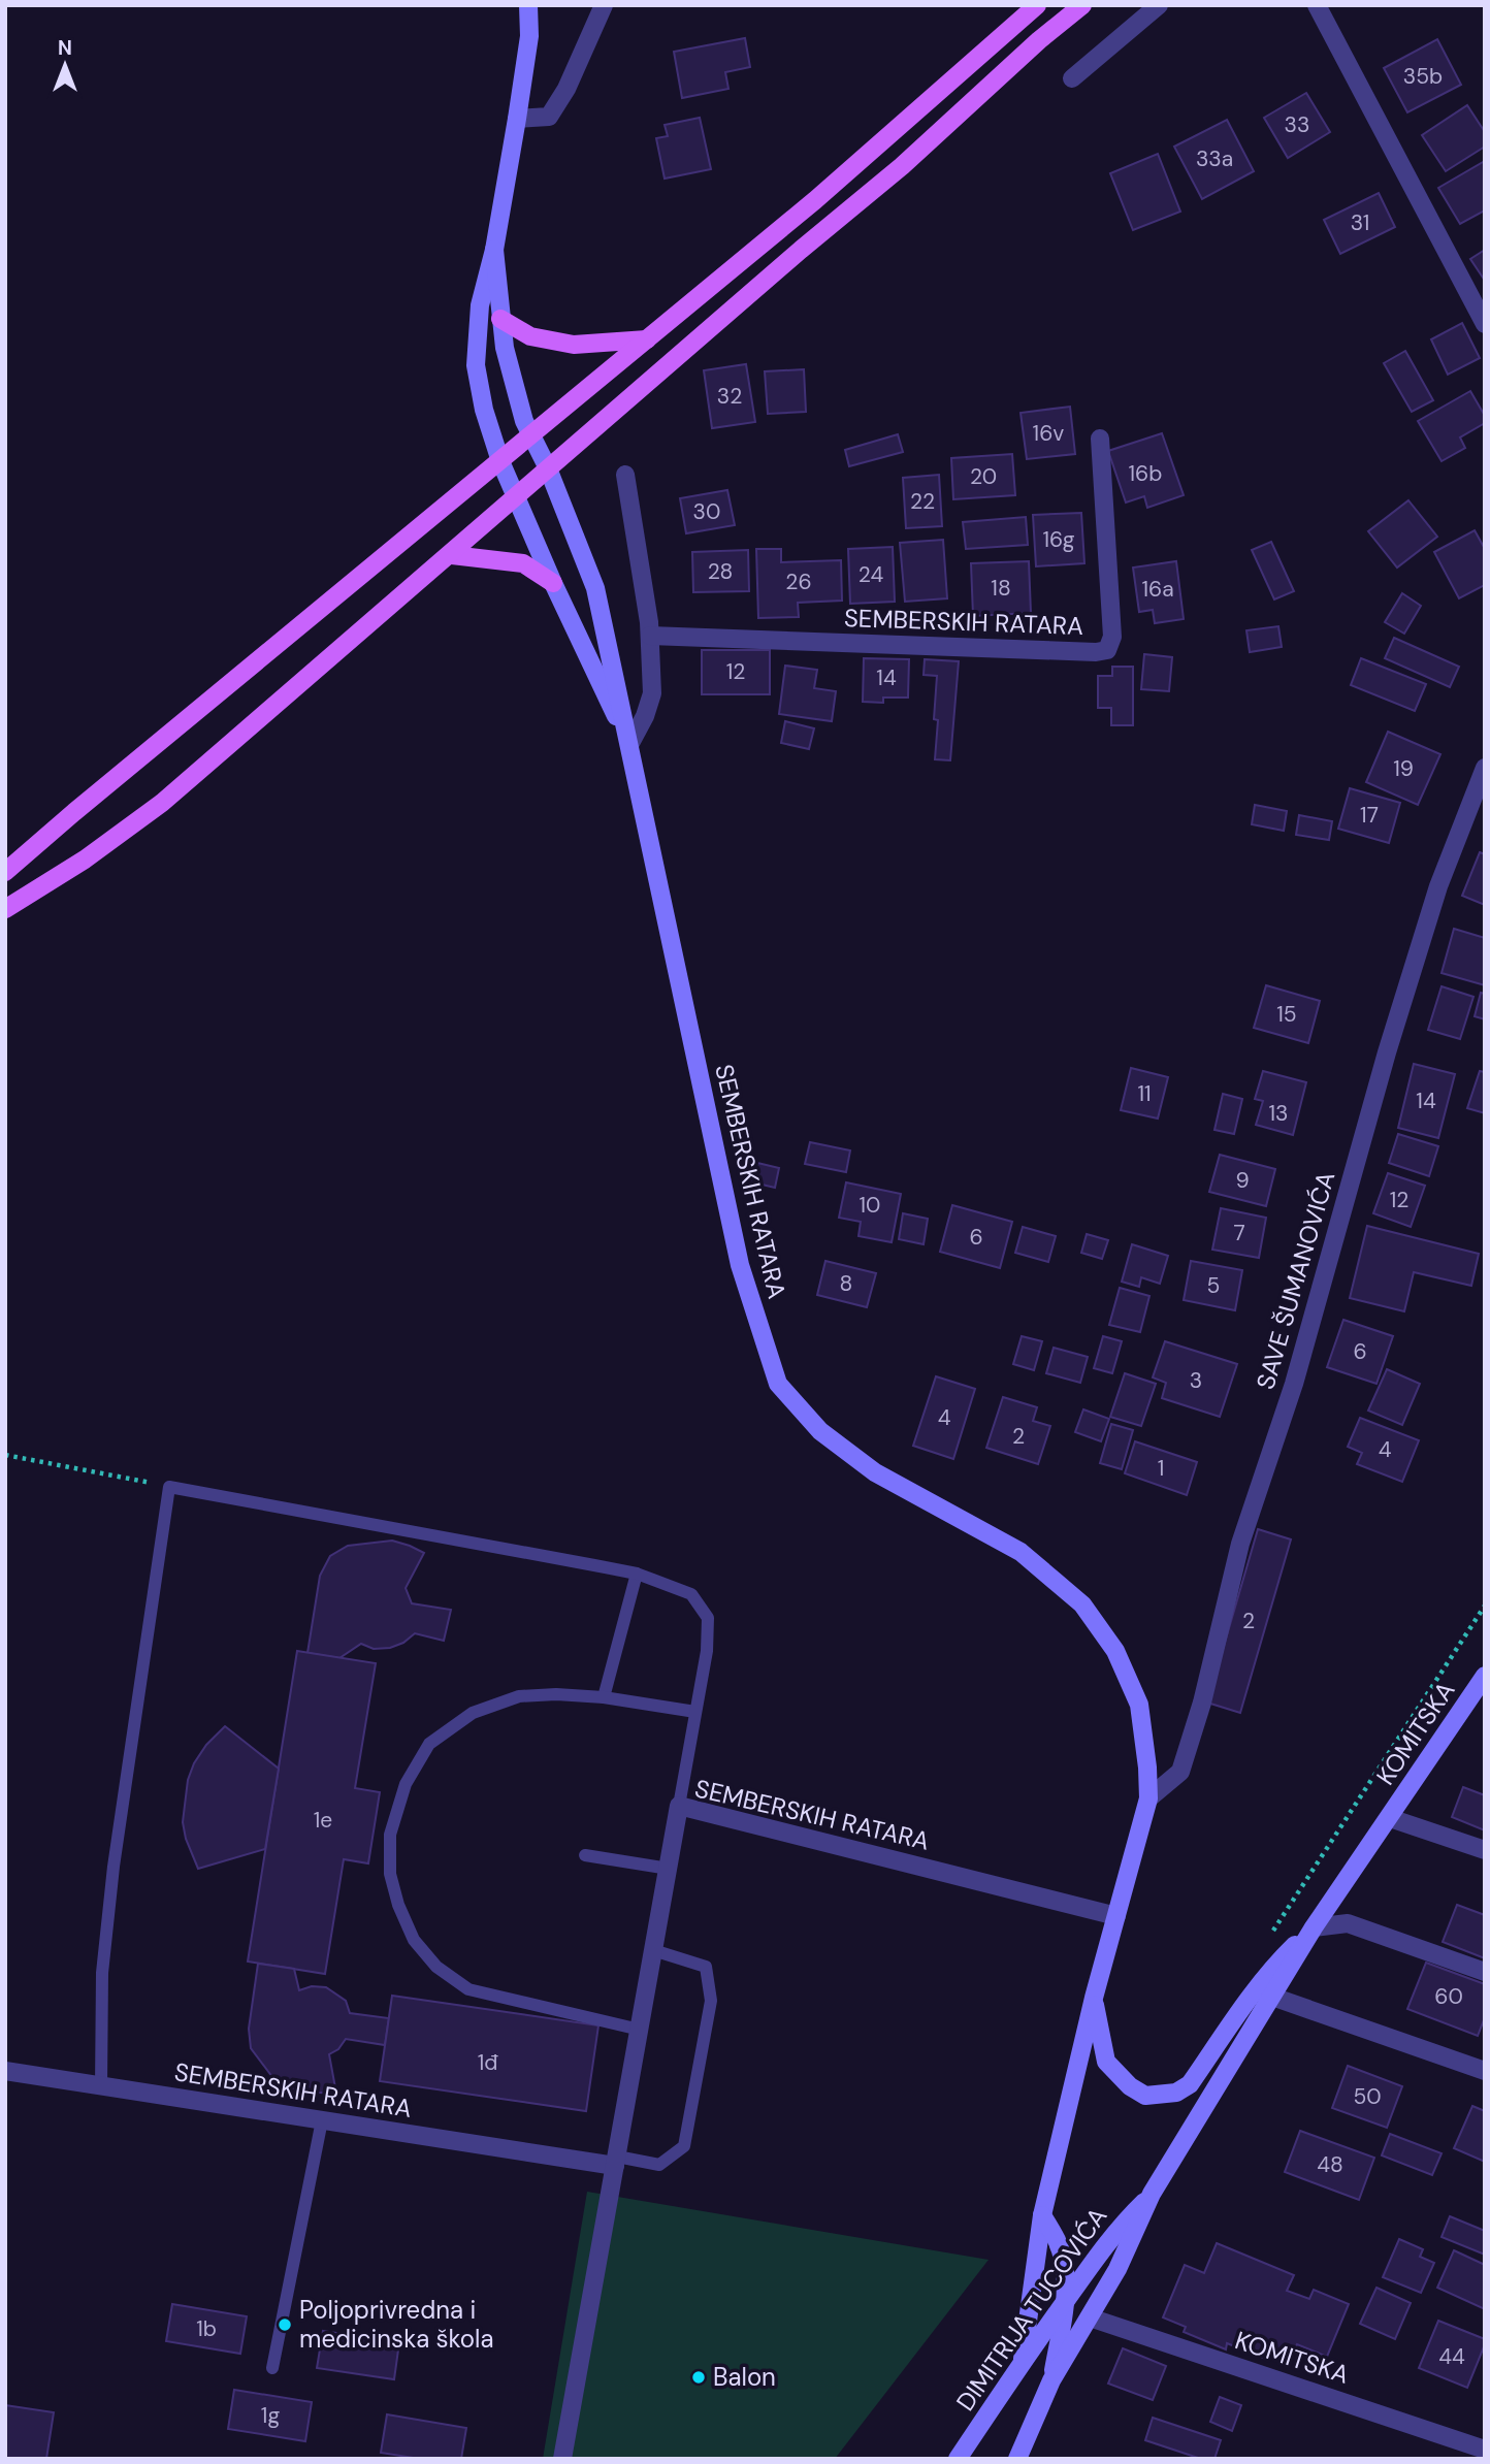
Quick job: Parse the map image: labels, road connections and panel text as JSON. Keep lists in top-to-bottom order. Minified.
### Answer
{"streets":{"main road":["SEMBERSKIH RATARA","KOMITSKA","DIMITRIJA TUCOVIĆA"],"street":["SAVE ŠUMANOVIĆA"]},"crossings":[["SEMBERSKIH RATARA","SAVE ŠUMANOVIĆA"],["SEMBERSKIH RATARA","DIMITRIJA TUCOVIĆA"],["KOMITSKA","DIMITRIJA TUCOVIĆA"]],"places":["Poljoprivredna i medicinska škola","Balon"],"house_numbers":["35b","33","33a","31","32","16v","16b","20","22","30","16g","28","24","26","18","16a","12","14","19","17","15","11","14","13","9","12","10","7","6","8","5","6","3","4","2","4","1","2","1e","60","1đ","50","48","1b","44","1g"],"north":"top"}
